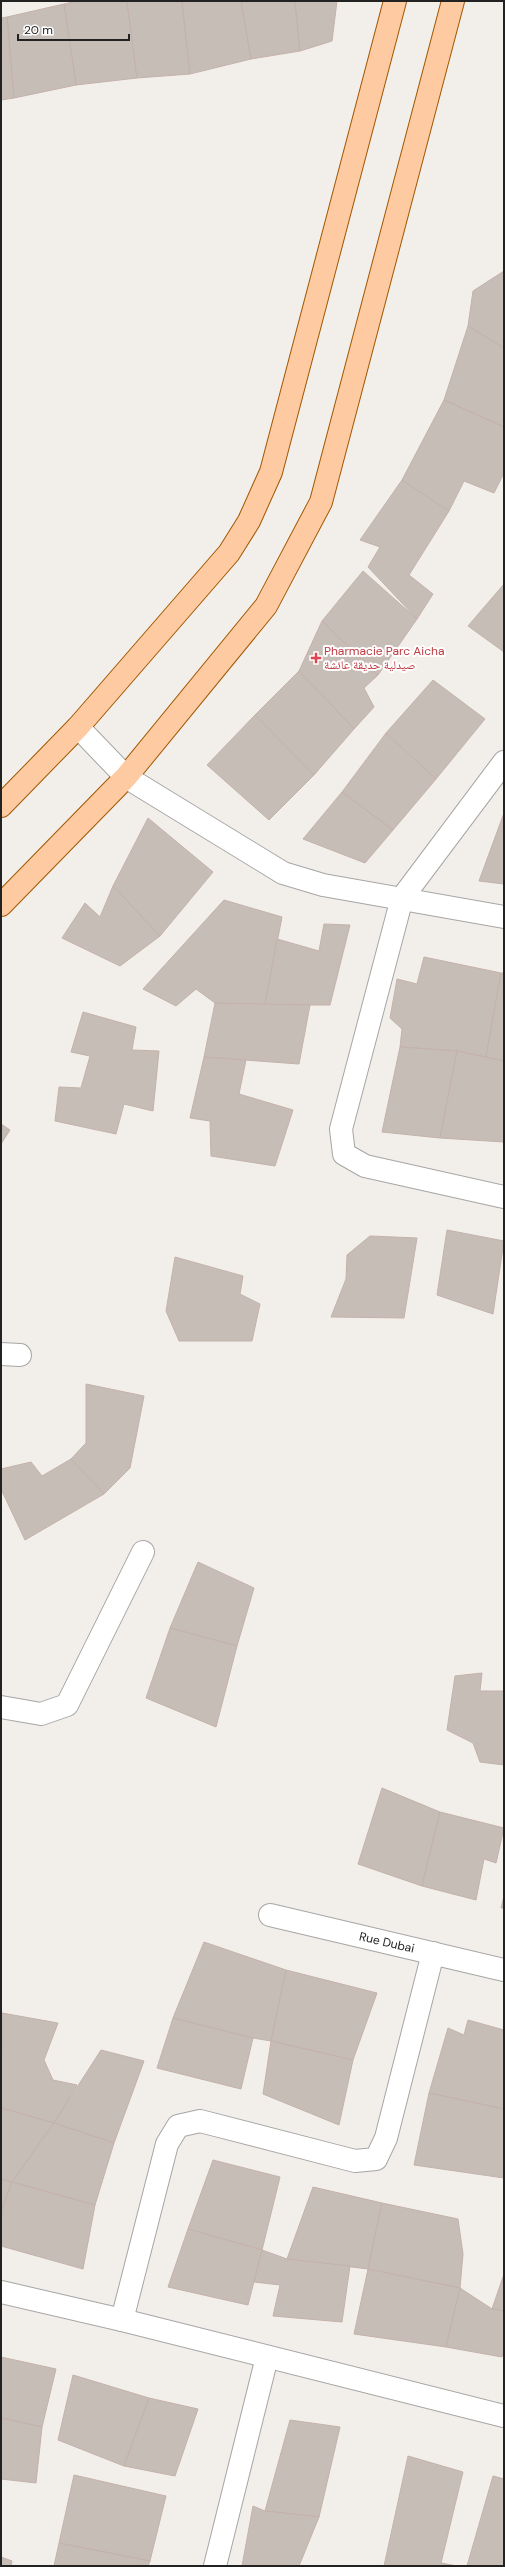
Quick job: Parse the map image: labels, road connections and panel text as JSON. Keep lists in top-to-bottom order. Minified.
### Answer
{"streets":{"street":["Rue Dubai"]},"places":{"health":["Pharmacie Parc Aicha صيدلية حديقة عائشة"]},"scale_bar":"20 m"}
